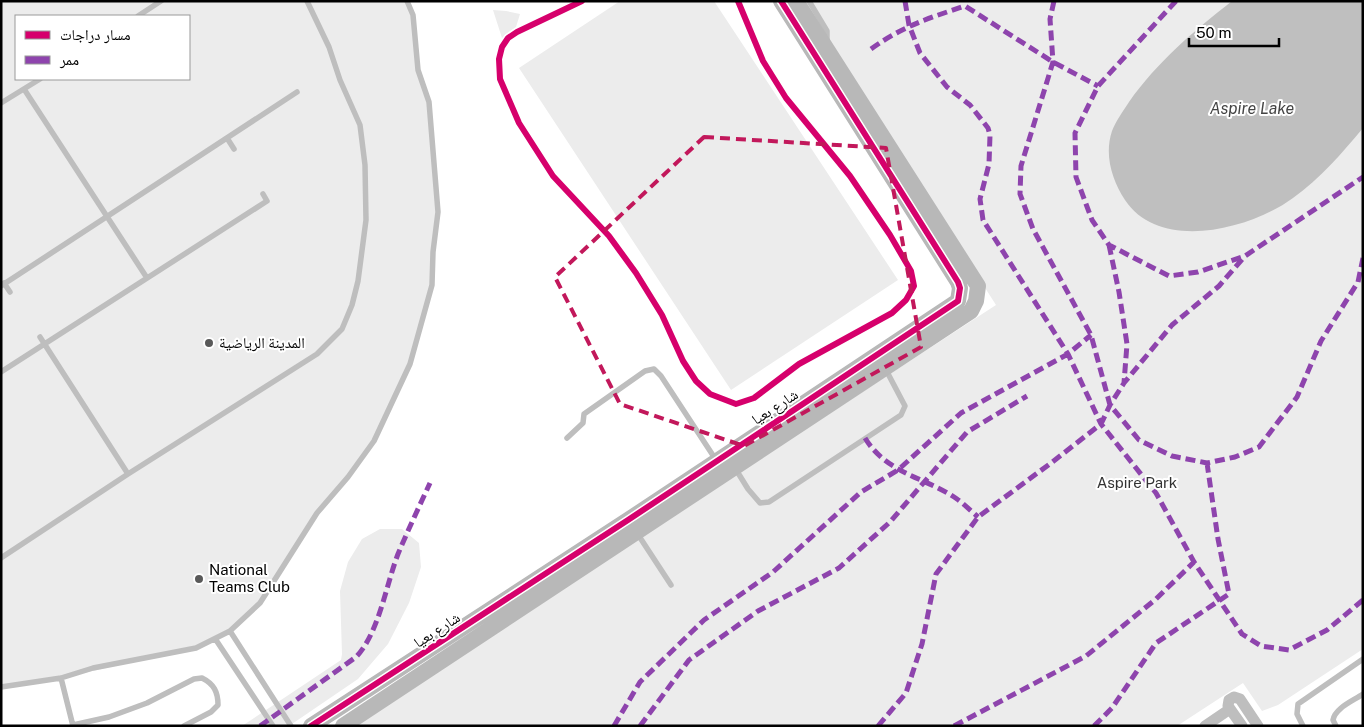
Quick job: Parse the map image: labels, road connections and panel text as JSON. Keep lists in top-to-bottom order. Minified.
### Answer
{"streets":{"street":["شارع بعيا"]},"water":["Aspire Lake"],"parks":["Aspire Park"],"places":["المدينة الرياضية","National Teams Club"],"legend":["مسار دراجات","ممر"],"scale_bar":"50 m"}
